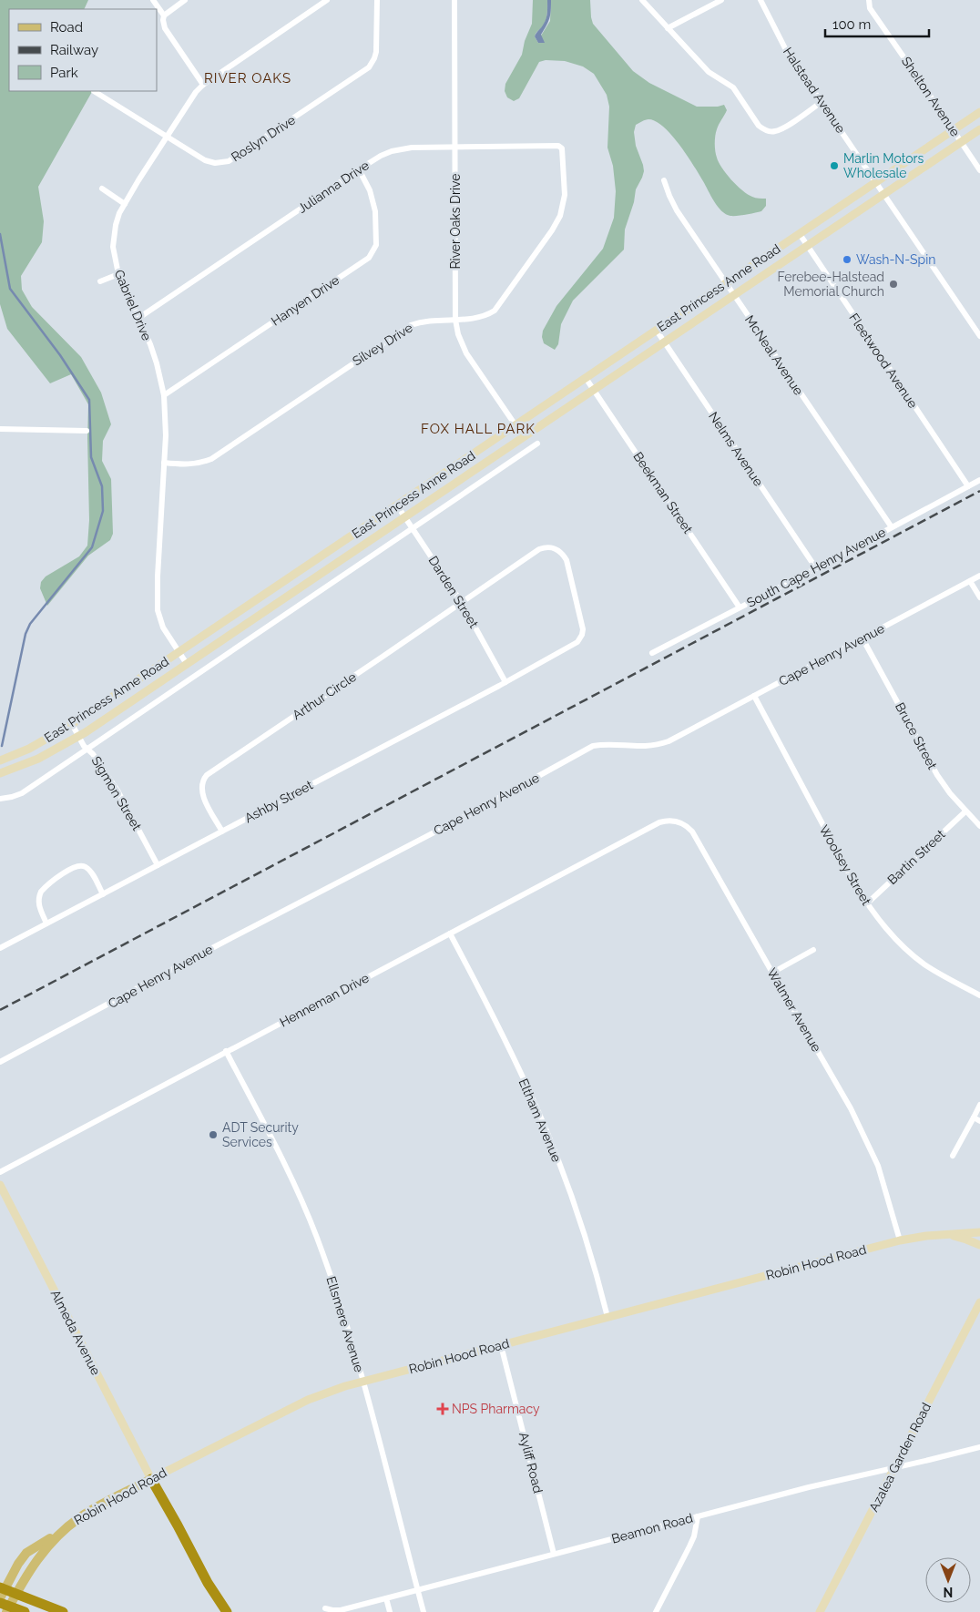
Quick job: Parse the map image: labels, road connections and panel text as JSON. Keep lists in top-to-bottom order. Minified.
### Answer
{"streets":{"main road":["East Princess Anne Road","Robin Hood Road","Almeda Avenue","Azalea Garden Road"],"street":["Halstead Avenue","Shelton Avenue","Roslyn Drive","Julianna Drive","River Oaks Drive","Hanyen Drive","Gabriel Drive","Silvey Drive","McNeal Avenue","Fleetwood Avenue","Nelms Avenue","Beekman Street","South Cape Henry Avenue","Darden Street","Cape Henry Avenue","Arthur Circle","Bruce Street","Sigmon Street","Ashby Street","Bartin Street","Woolsey Street","Henneman Drive","Walmer Avenue","Eltham Avenue","Ellsmere Avenue","Ayliff Road","Beamon Road"]},"crossings":[["Halstead Avenue","East Princess Anne Road"],["Shelton Avenue","East Princess Anne Road"],["Roslyn Drive","Gabriel Drive"],["Julianna Drive","River Oaks Drive"],["Julianna Drive","Hanyen Drive"],["Julianna Drive","Gabriel Drive"],["Julianna Drive","Silvey Drive"],["River Oaks Drive","East Princess Anne Road"],["River Oaks Drive","Silvey Drive"],["East Princess Anne Road","Gabriel Drive"],["East Princess Anne Road","McNeal Avenue"],["East Princess Anne Road","Fleetwood Avenue"],["East Princess Anne Road","Nelms Avenue"],["East Princess Anne Road","Beekman Street"],["East Princess Anne Road","Darden Street"],["East Princess Anne Road","Sigmon Street"],["Hanyen Drive","Gabriel Drive"],["Gabriel Drive","Silvey Drive"],["McNeal Avenue","South Cape Henry Avenue"],["Fleetwood Avenue","South Cape Henry Avenue"],["Nelms Avenue","South Cape Henry Avenue"],["Beekman Street","South Cape Henry Avenue"],["Darden Street","Arthur Circle"],["Darden Street","Ashby Street"],["Cape Henry Avenue","Bruce Street"],["Cape Henry Avenue","Woolsey Street"],["Arthur Circle","Ashby Street"],["Bruce Street","Bartin Street"],["Sigmon Street","Ashby Street"],["Bartin Street","Woolsey Street"],["Henneman Drive","Walmer Avenue"],["Henneman Drive","Eltham Avenue"],["Henneman Drive","Ellsmere Avenue"],["Walmer Avenue","Robin Hood Road"],["Eltham Avenue","Robin Hood Road"],["Robin Hood Road","Ellsmere Avenue"],["Robin Hood Road","Almeda Avenue"],["Robin Hood Road","Ayliff Road"],["Ellsmere Avenue","Beamon Road"],["Azalea Garden Road","Beamon Road"],["Ayliff Road","Beamon Road"]],"districts":["RIVER OAKS","FOX HALL PARK"],"places":{"other":["Marlin Motors Wholesale","Wash-N-Spin","Ferebee-Halstead Memorial Church","ADT Security Services"],"health":["NPS Pharmacy"]},"legend":["Road","Railway","Park"],"scale_bar":"100 m","north":"bottom"}
